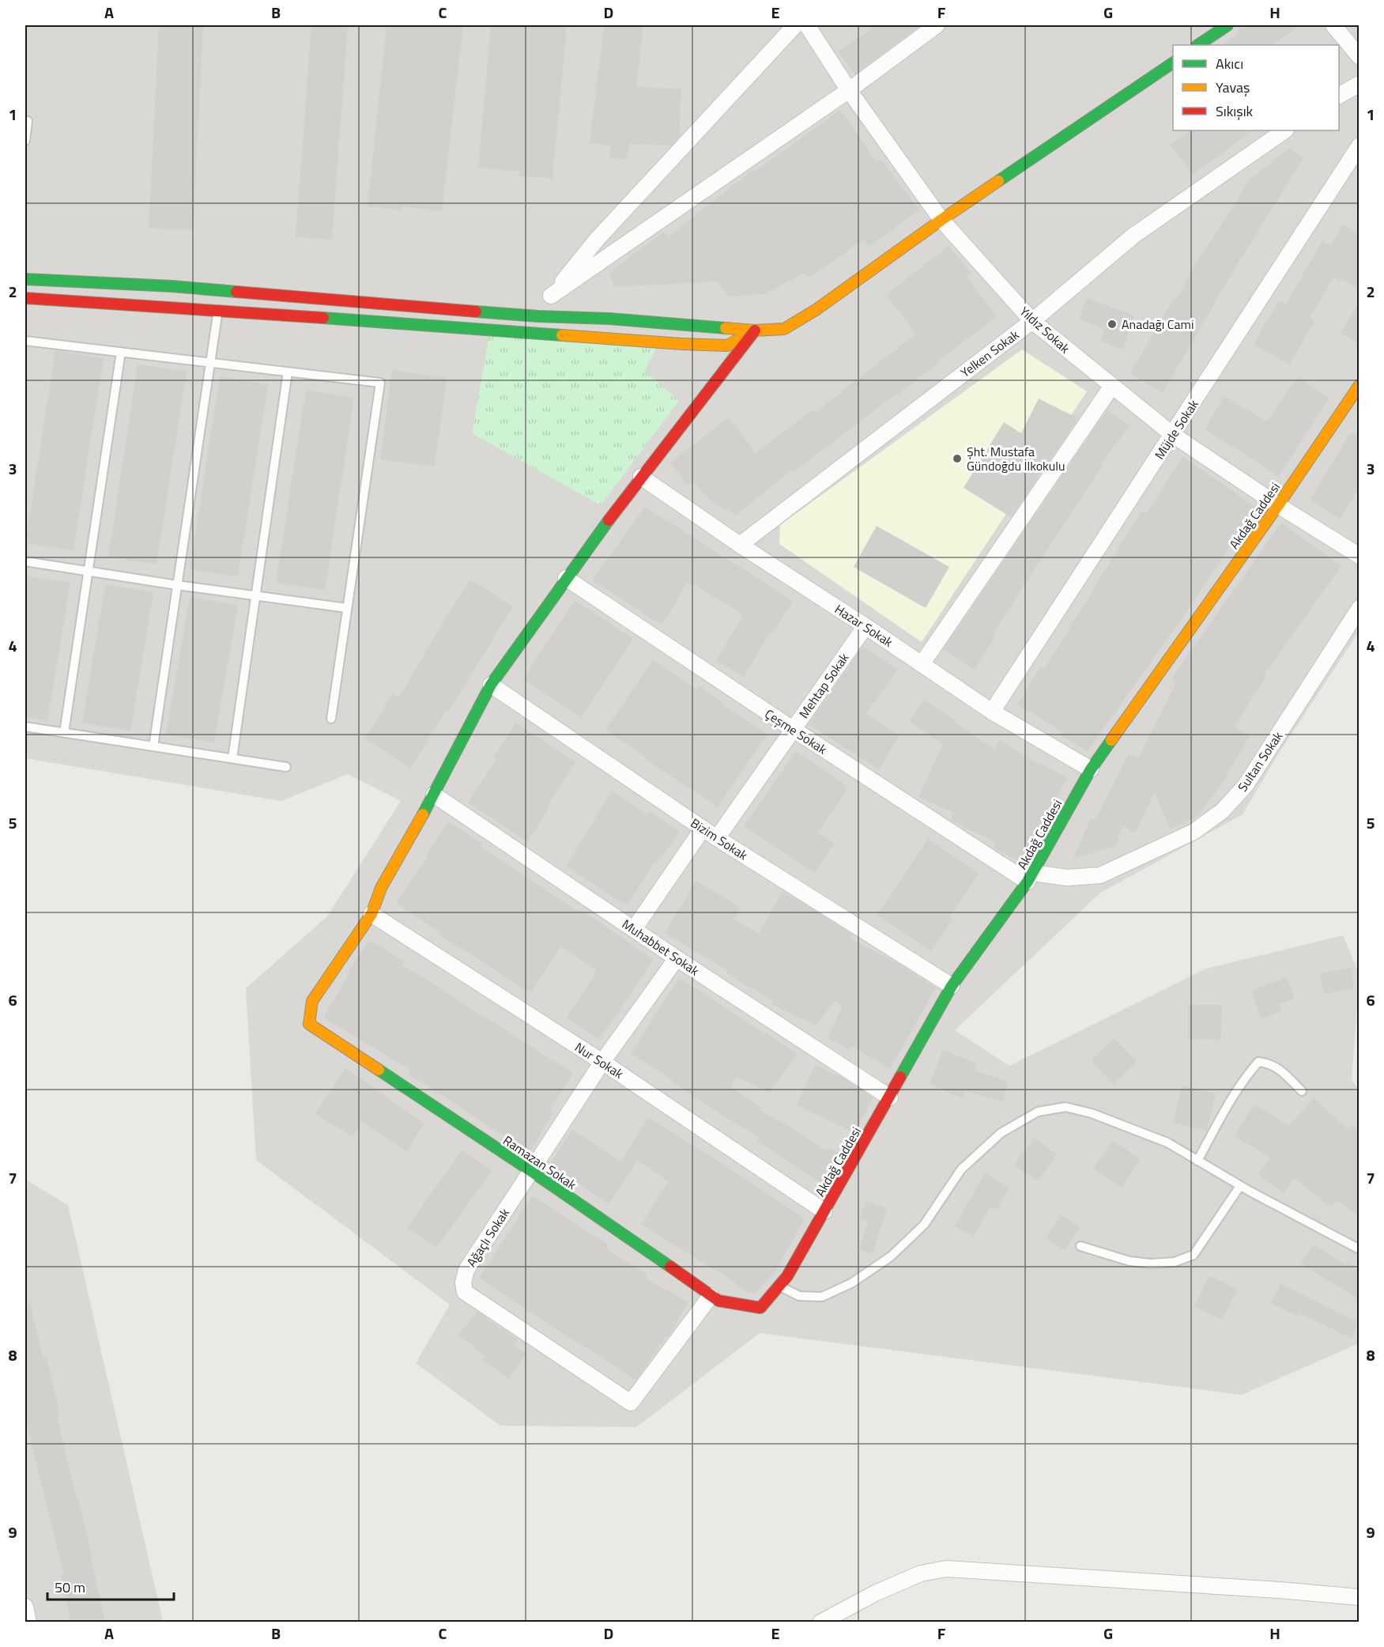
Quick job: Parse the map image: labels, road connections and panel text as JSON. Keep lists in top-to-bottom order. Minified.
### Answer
{"streets":{"street":["Yıldız Sokak","Yelken Sokak","Müjde Sokak","Akdağ Caddesi","Hazar Sokak","Mehtap Sokak","Çeşme Sokak","Sultan Sokak","Bizim Sokak","Muhabbet Sokak","Nur Sokak","Ramazan Sokak","Ağaçlı Sokak"]},"crossings":[["Yıldız Sokak","Yelken Sokak"],["Yıldız Sokak","Müjde Sokak"],["Yıldız Sokak","Akdağ Caddesi"],["Yelken Sokak","Hazar Sokak"],["Müjde Sokak","Hazar Sokak"],["Akdağ Caddesi","Hazar Sokak"],["Akdağ Caddesi","Çeşme Sokak"],["Akdağ Caddesi","Sultan Sokak"],["Akdağ Caddesi","Bizim Sokak"],["Akdağ Caddesi","Muhabbet Sokak"],["Akdağ Caddesi","Nur Sokak"],["Akdağ Caddesi","Ramazan Sokak"],["Hazar Sokak","Mehtap Sokak"],["Mehtap Sokak","Çeşme Sokak"],["Mehtap Sokak","Bizim Sokak"],["Çeşme Sokak","Sultan Sokak"],["Muhabbet Sokak","Ağaçlı Sokak"],["Nur Sokak","Ramazan Sokak"],["Nur Sokak","Ağaçlı Sokak"],["Ramazan Sokak","Ağaçlı Sokak"]],"places":["Anadağı Cami","Şht. Mustafa Gündoğdu İlkokulu"],"legend":["Akıcı","Yavaş","Sıkışık"],"scale_bar":"50 m","grid":{"columns":["A","B","C","D","E","F","G","H"],"rows":["1","2","3","4","5","6","7","8","9"]}}
